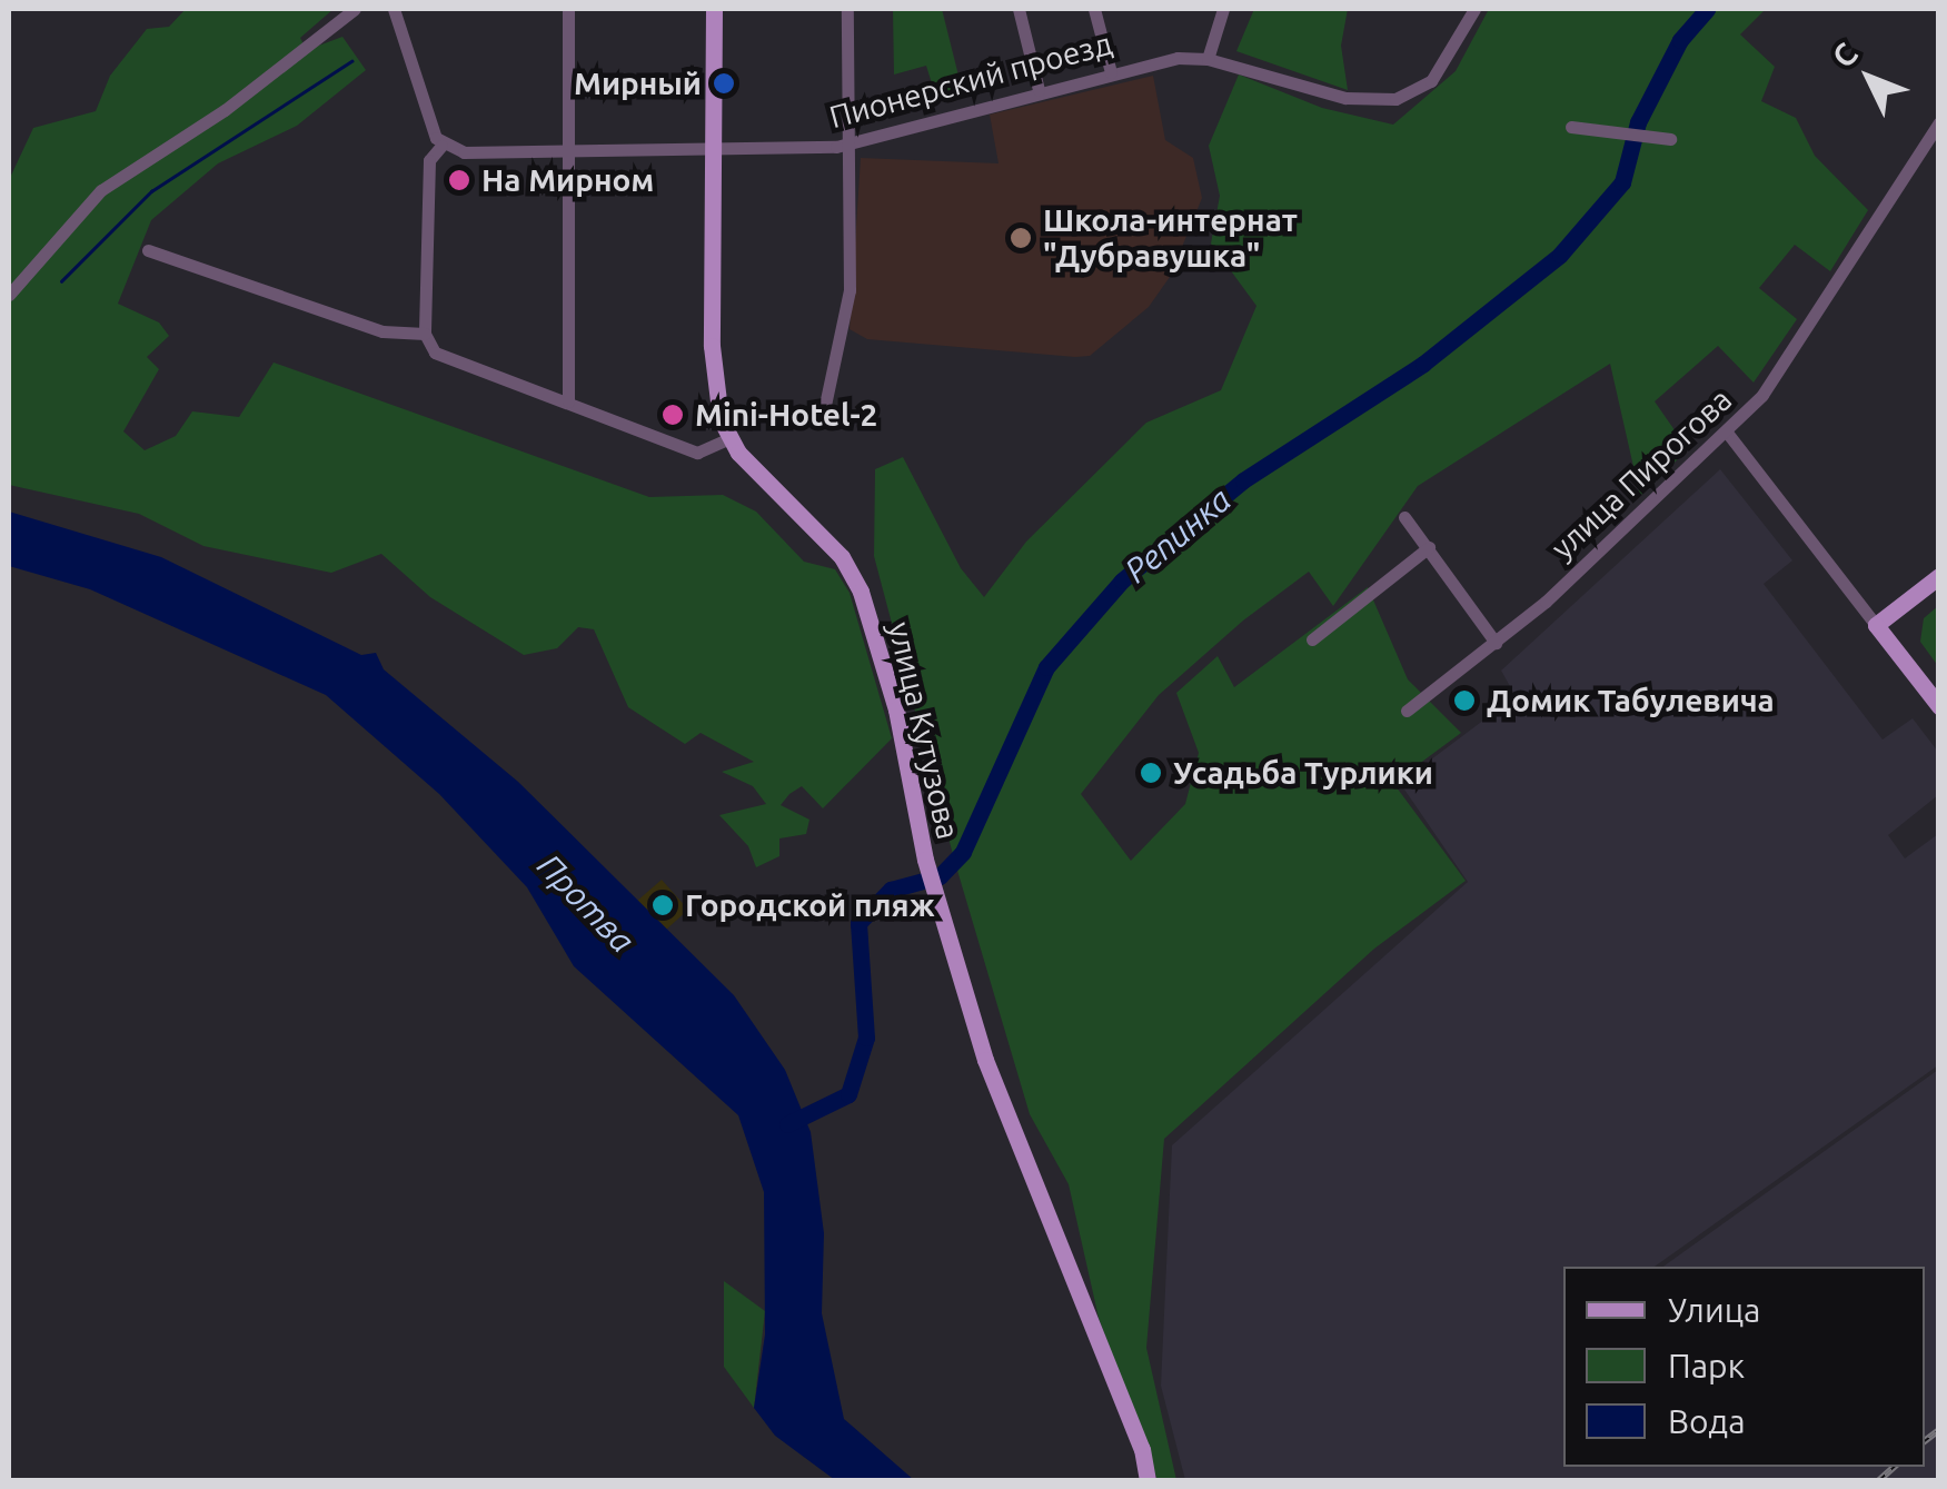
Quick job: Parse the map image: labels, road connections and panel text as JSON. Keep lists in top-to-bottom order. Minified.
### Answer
{"streets":{"main road":["улица Кутузова"],"street":["Пионерский проезд","улица Пирогова"]},"water":["Репинка","Протва"],"places":["Мирный","На Мирном","Школа-интернат \"Дубравушка\"","Mini-Hotel-2","Домик Табулевича","Усадьба Турлики","Городской пляж"],"legend":["Улица","Парк","Вода"],"north":"top left"}
